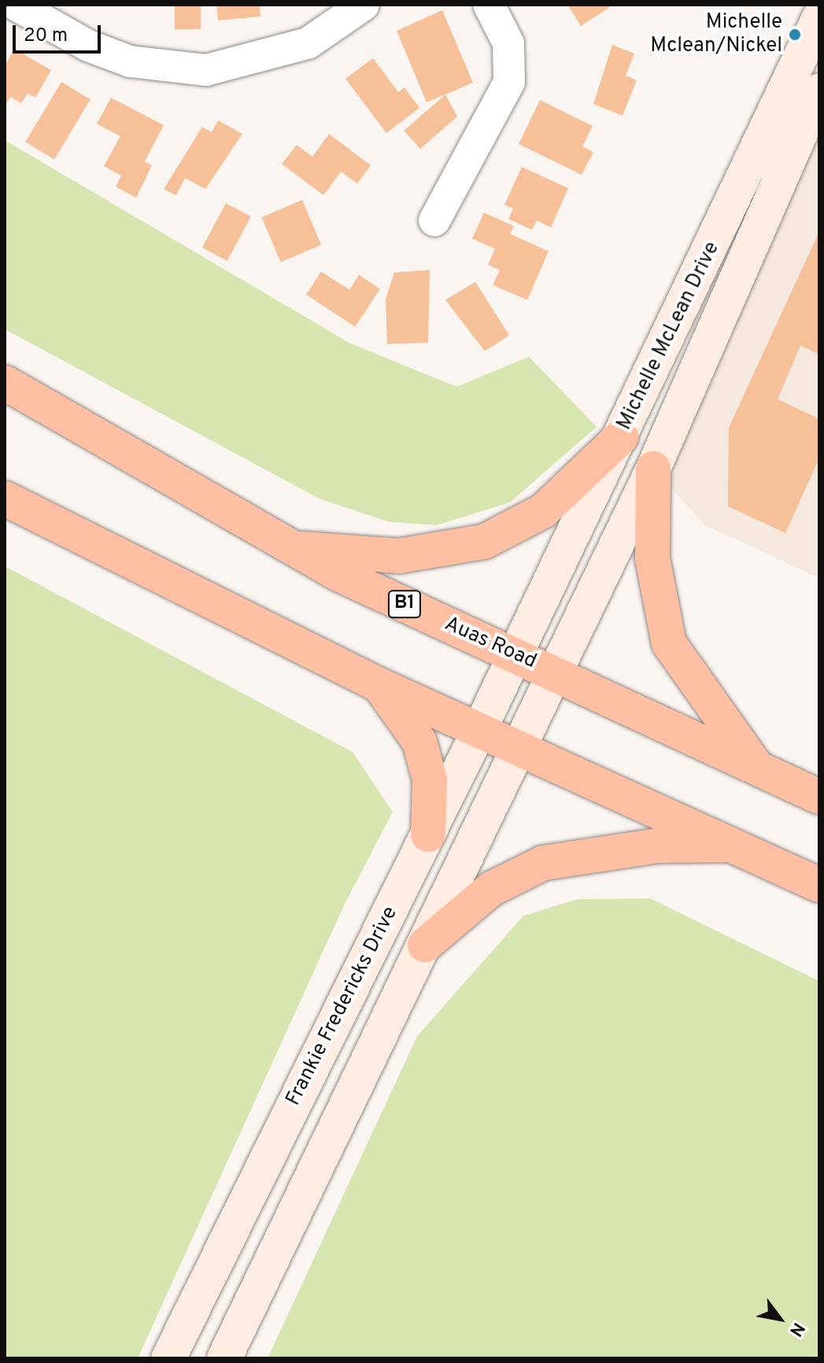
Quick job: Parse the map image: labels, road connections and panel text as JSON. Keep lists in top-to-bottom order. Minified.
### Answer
{"streets":{"highway":["B1","Auas Road"],"main road":["Michelle McLean Drive","Frankie Fredericks Drive"]},"crossings":[["Michelle McLean Drive","Auas Road"],["Michelle McLean Drive","Frankie Fredericks Drive"],["Auas Road","Frankie Fredericks Drive"]],"places":["Michelle Mclean/Nickel"],"scale_bar":"20 m","north":"bottom right"}
